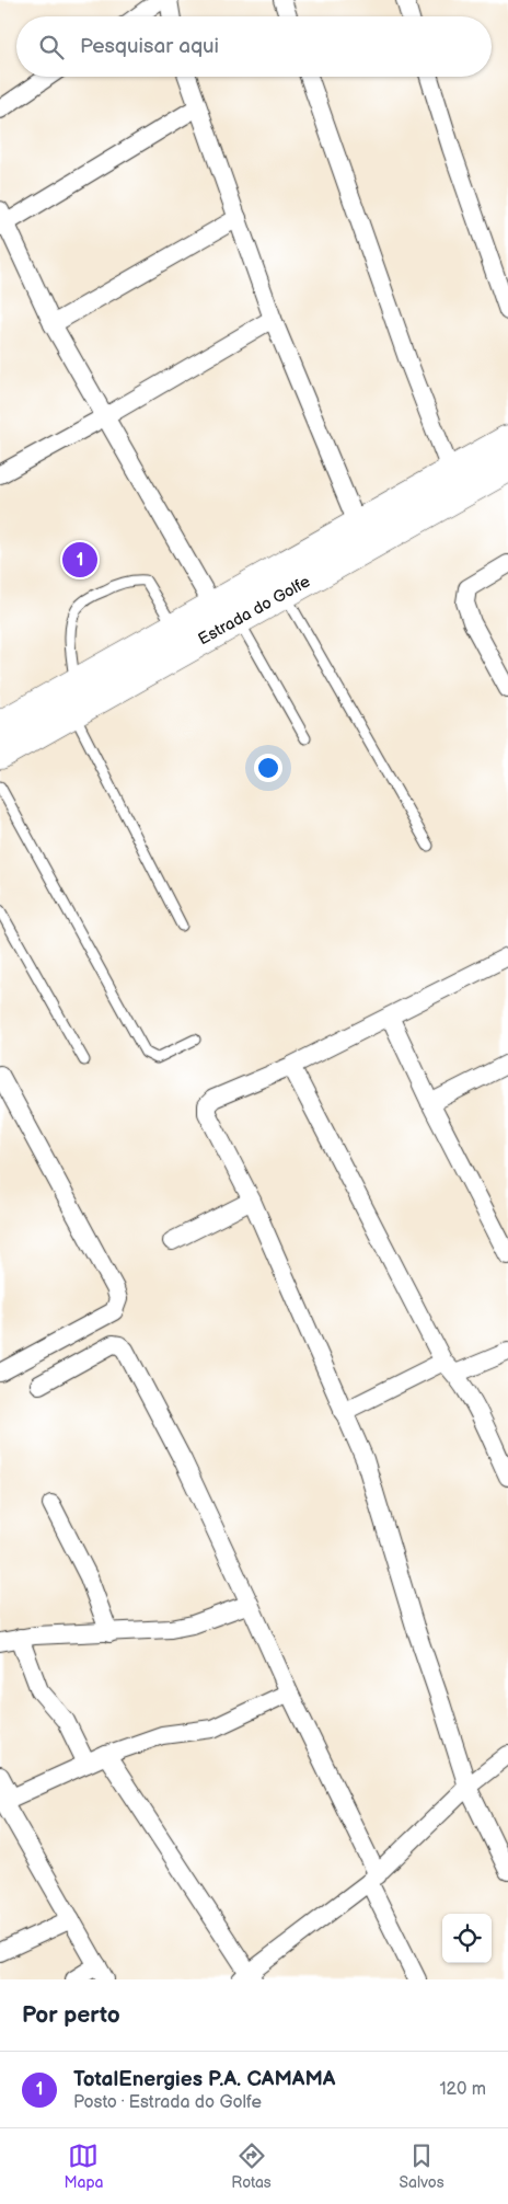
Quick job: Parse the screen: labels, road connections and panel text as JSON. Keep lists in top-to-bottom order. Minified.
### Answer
{"streets":{"highway":["Estrada do Golfe"]},"page":{"search":"Pesquisar aqui","pins":"1","heading":"Por perto","list":[{"mark":"1","name":"TotalEnergies P.A. CAMAMA","note":"Posto · Estrada do Golfe","value":"120 m"}],"nav":["Mapa","Rotas","Salvos"]}}
